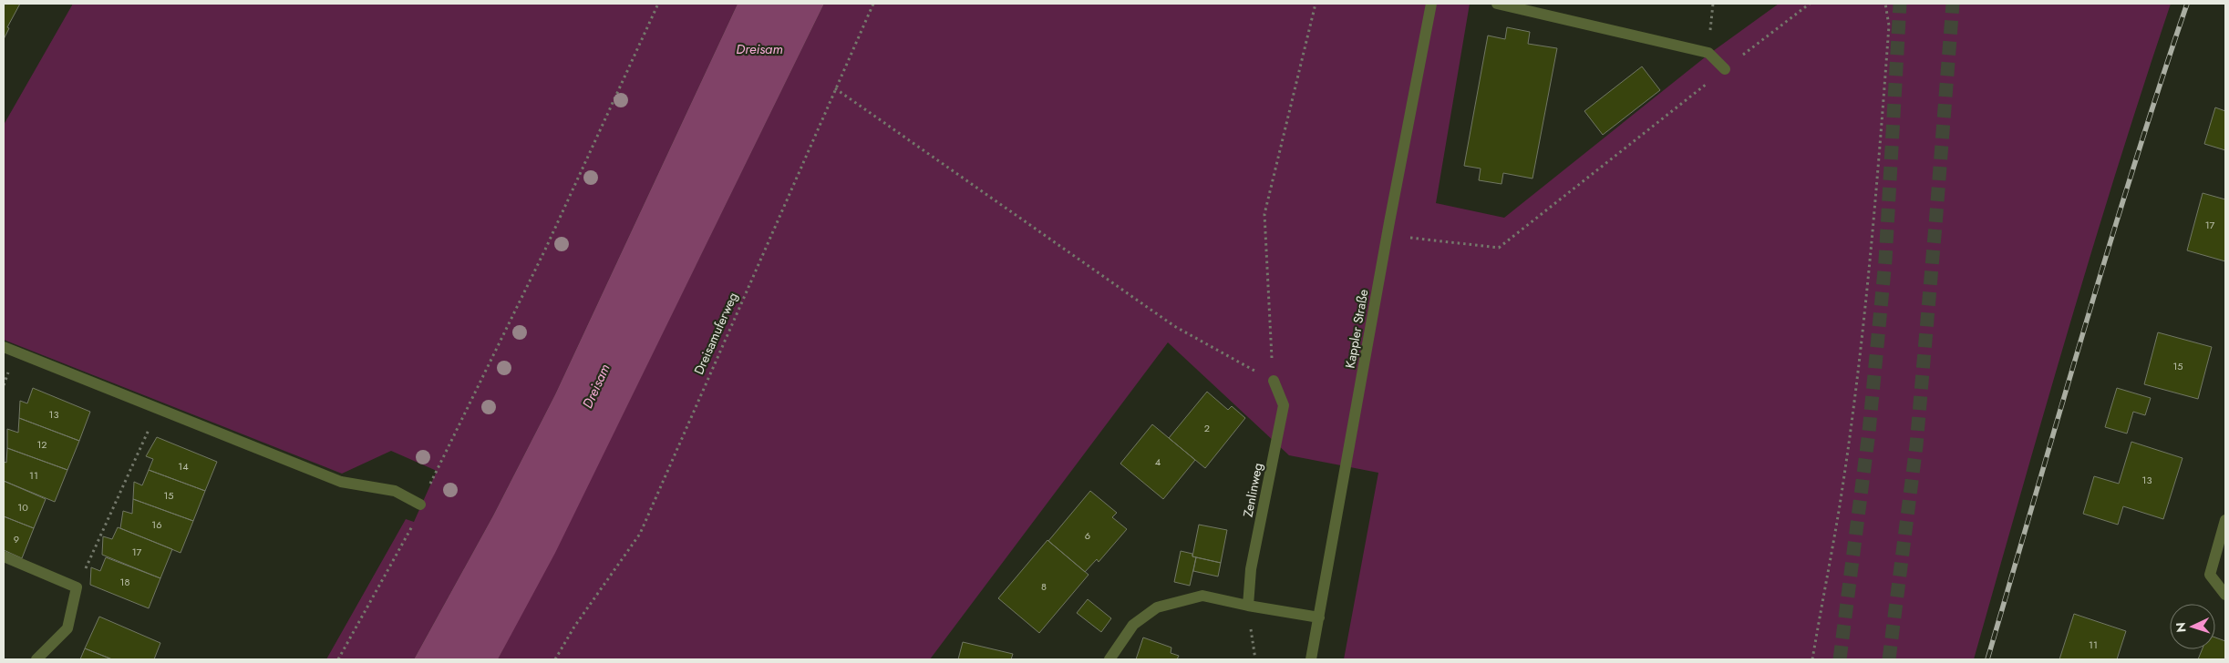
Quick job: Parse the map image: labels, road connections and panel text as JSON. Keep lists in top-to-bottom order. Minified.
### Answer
{"streets":{"street":["Kappler Straße","Zenlinweg"],"path":["Dreisamuferweg"]},"water":["Dreisam"],"house_numbers":["17","15","13","2","12","4","14","11","13","15","10","16","6","9","17","18","8","11"],"north":"left"}
